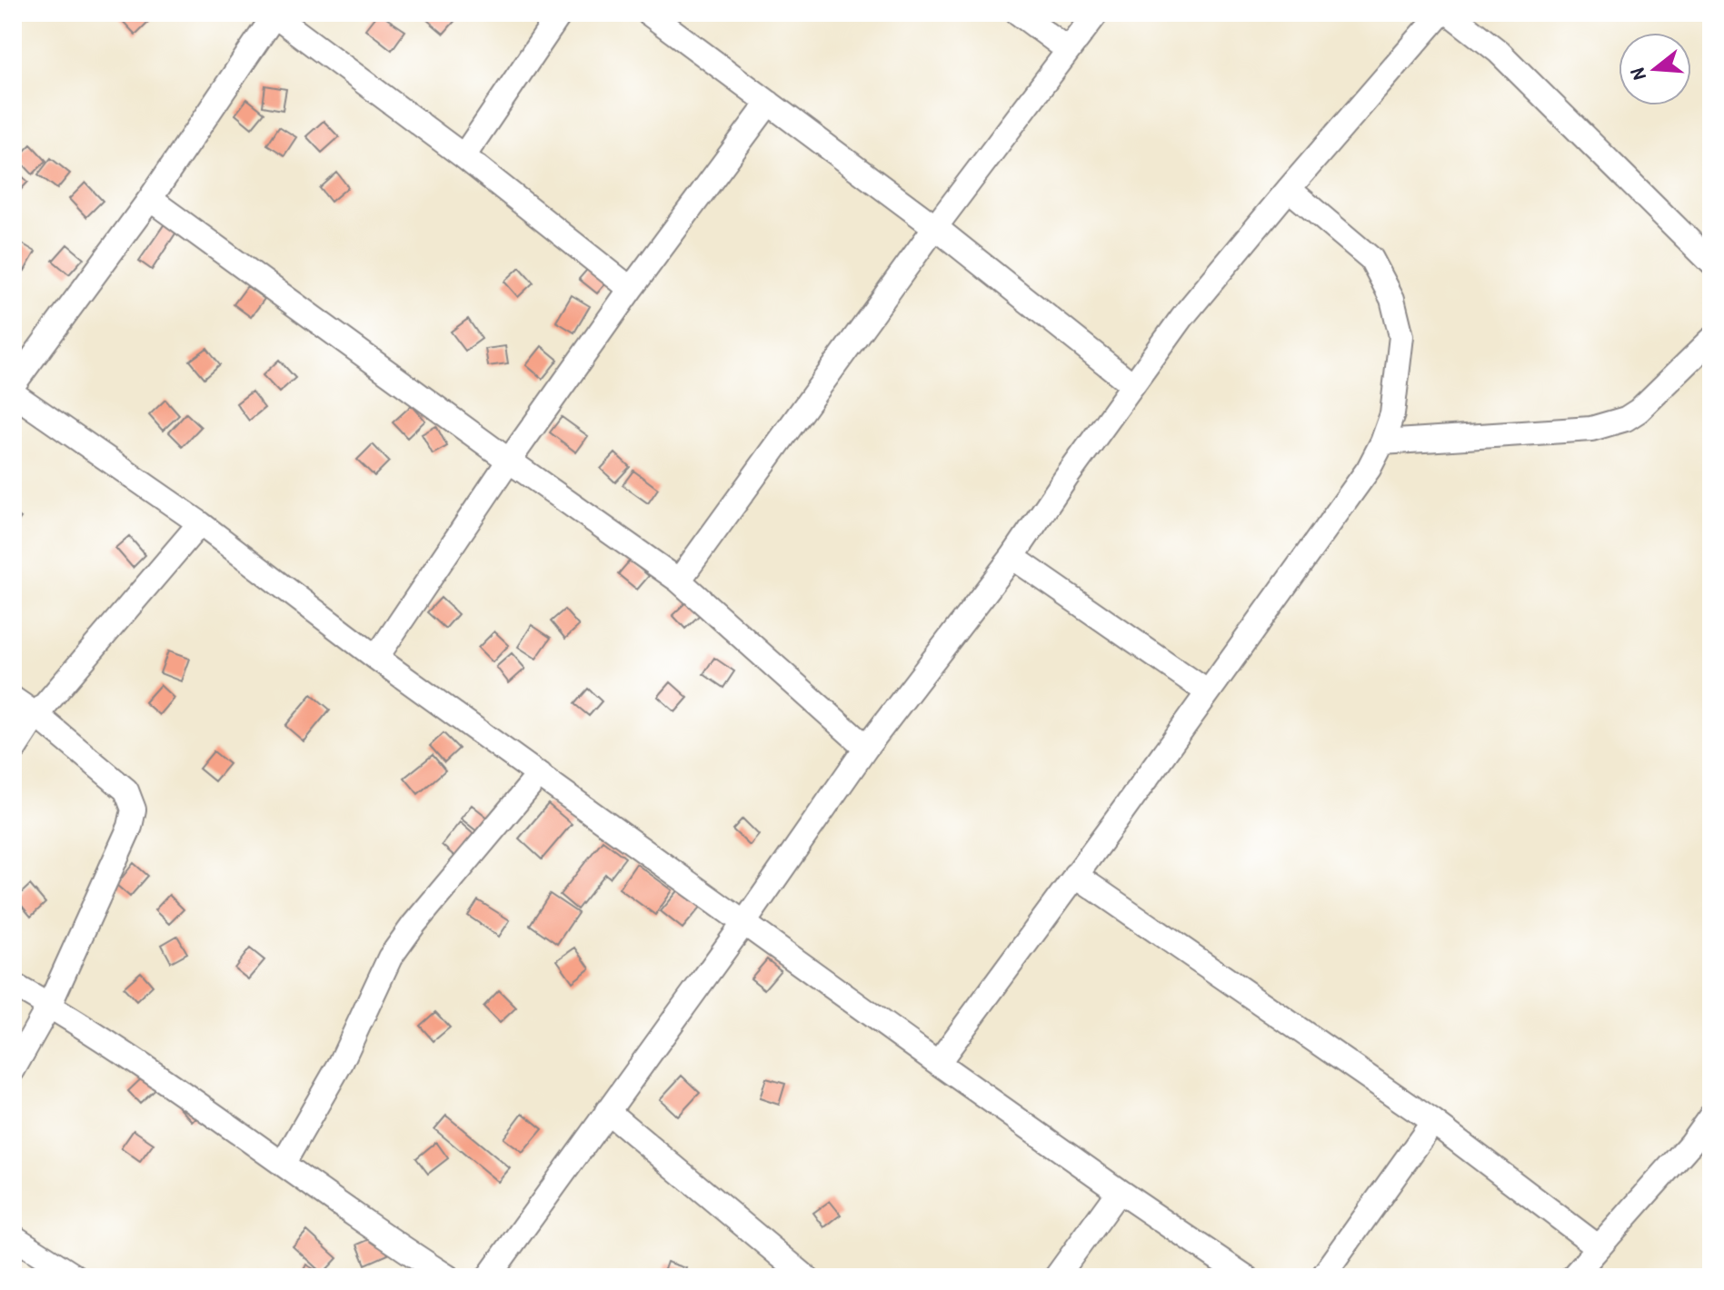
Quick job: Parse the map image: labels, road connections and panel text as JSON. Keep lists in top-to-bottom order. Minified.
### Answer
{"north":"left"}
